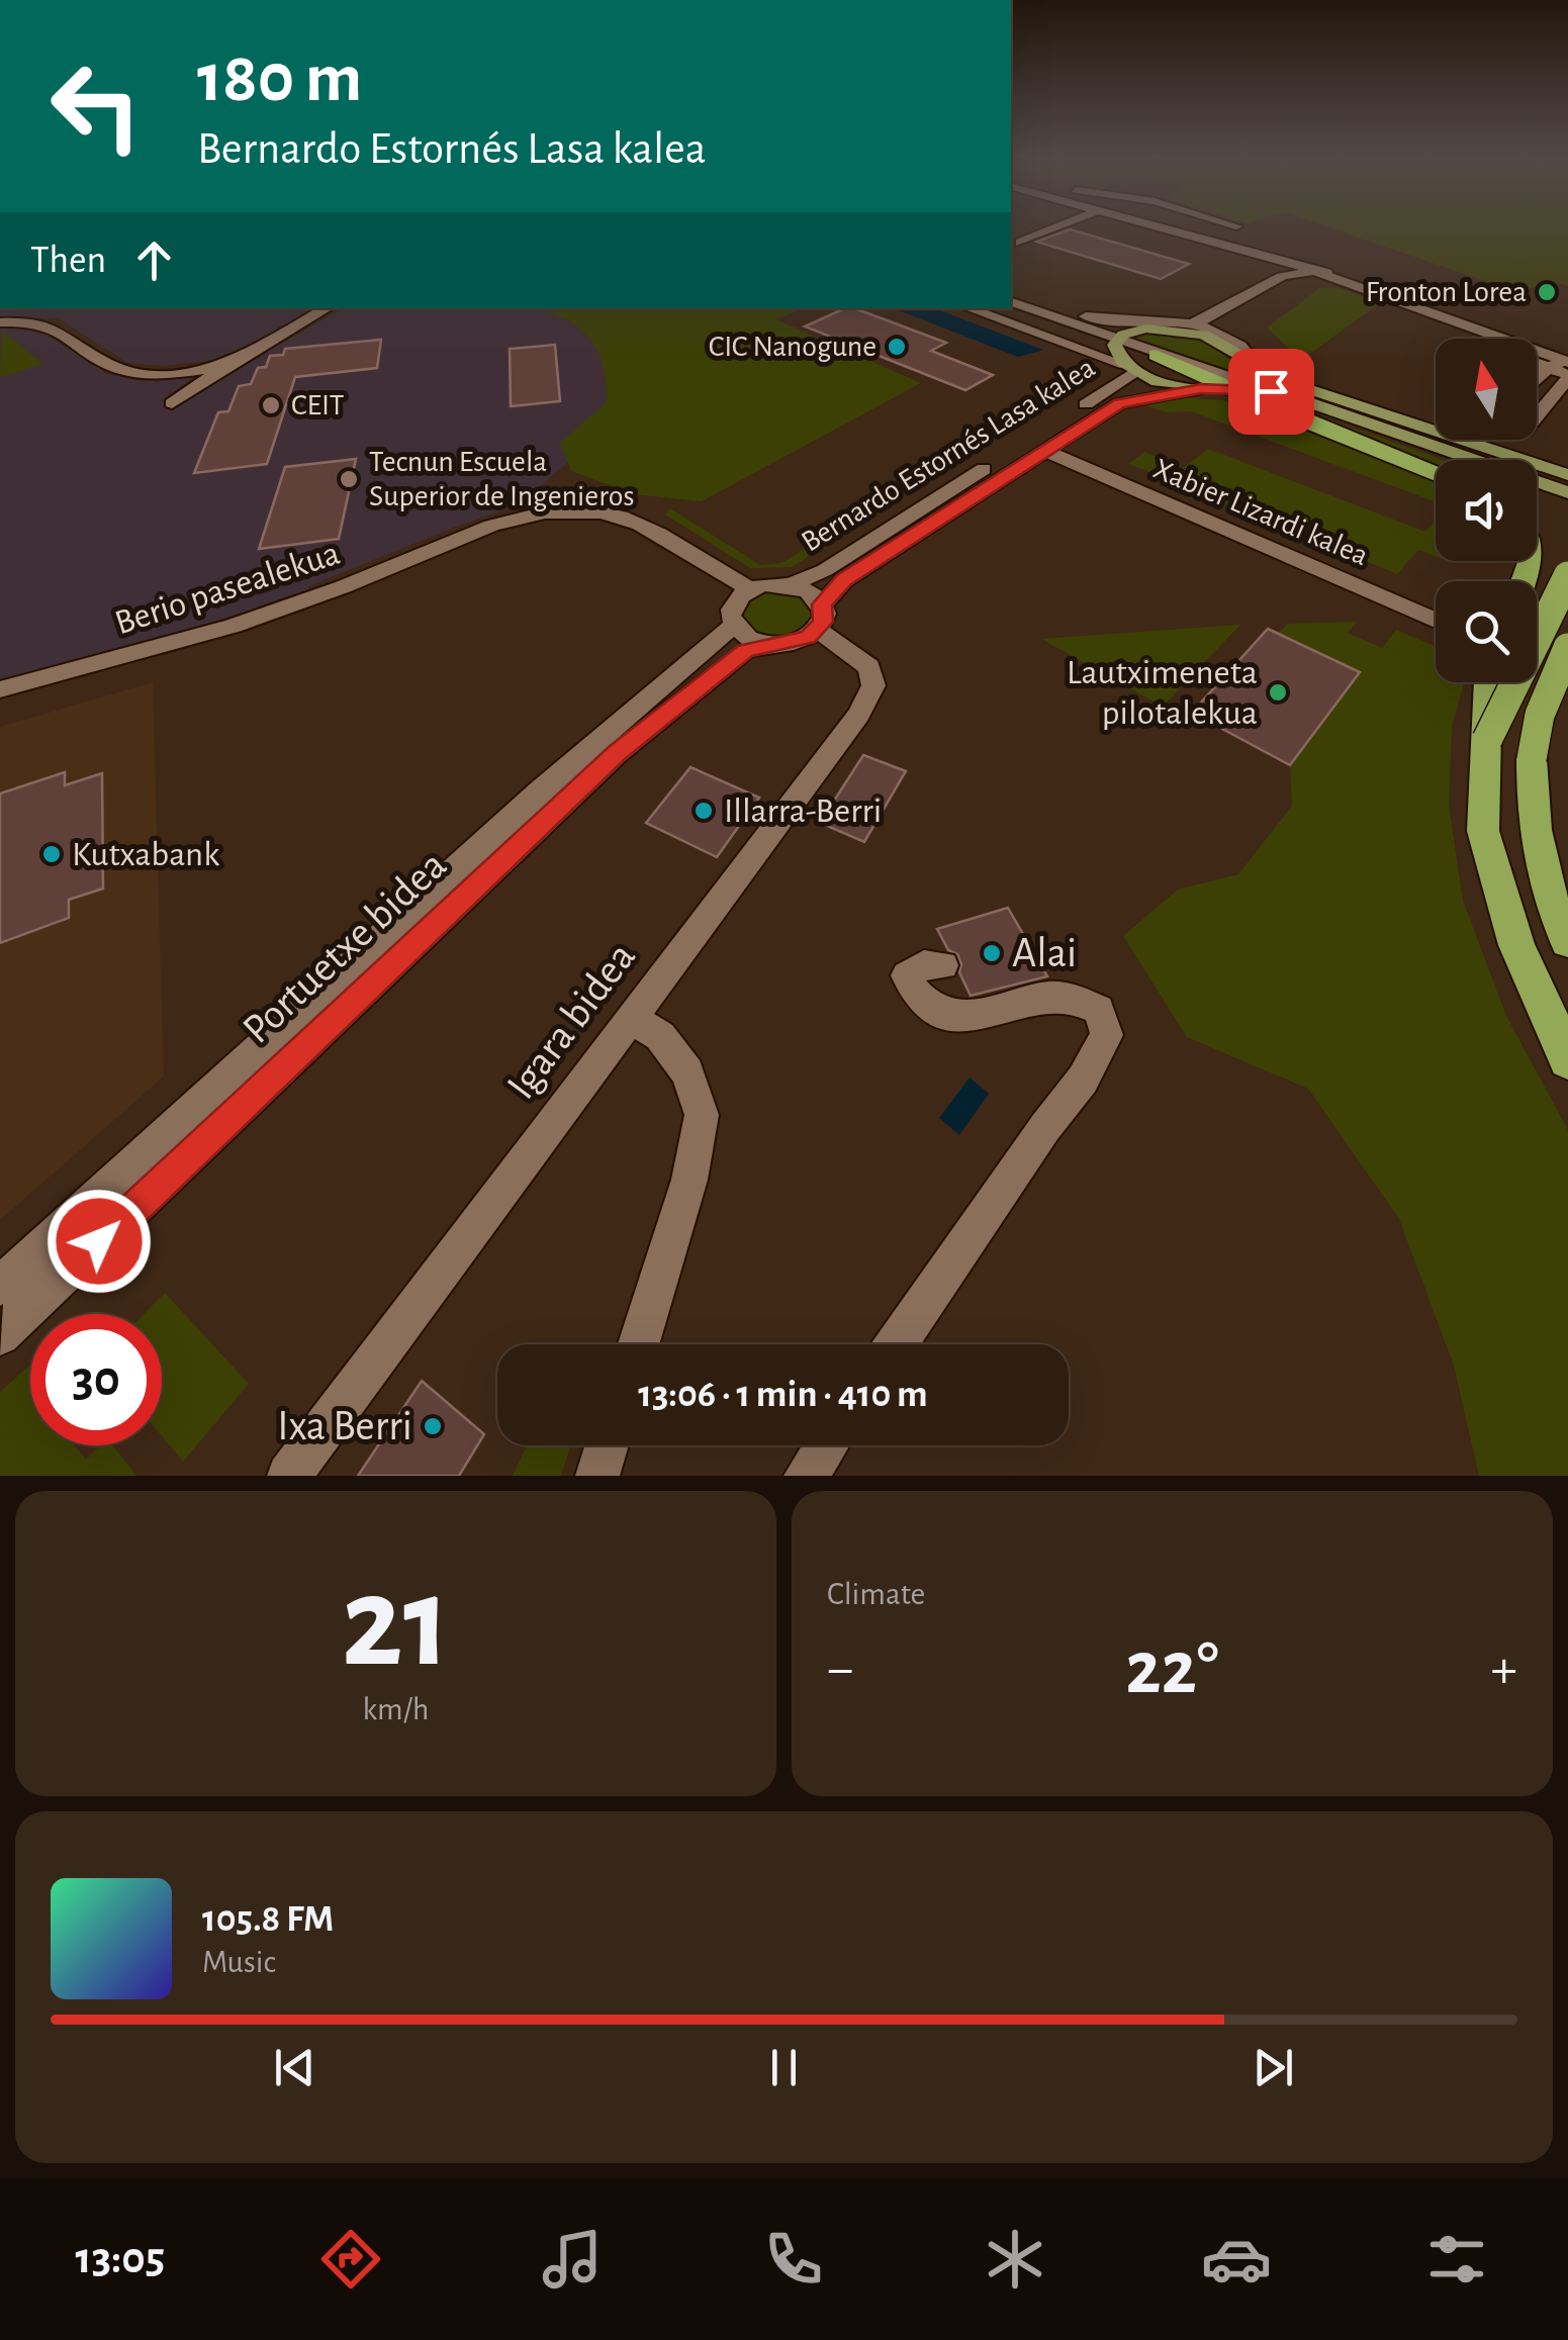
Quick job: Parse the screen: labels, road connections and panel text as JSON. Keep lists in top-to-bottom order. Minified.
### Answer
{"streets":{"street":["Bernardo Estornés Lasa kalea","Xabier Lizardi kalea","Berio pasealekua","Portuetxe bidea","Igara bidea"]},"crossings":[["Bernardo Estornés Lasa kalea","Xabier Lizardi kalea"],["Bernardo Estornés Lasa kalea","Berio pasealekua"],["Bernardo Estornés Lasa kalea","Portuetxe bidea"],["Bernardo Estornés Lasa kalea","Igara bidea"],["Berio pasealekua","Portuetxe bidea"],["Berio pasealekua","Igara bidea"],["Portuetxe bidea","Igara bidea"]],"places":["Fronton Lorea","CIC Nanogune","CEIT","Tecnun Escuela Superior de Ingenieros","Lautximeneta pilotalekua","Illarra-Berri","Kutxabank","Alai","Ixa Berri"],"north":"top","page":{"turn":["180 m","Bernardo Estornés Lasa kalea"],"then":"Then","limit":"30","trip":"13:06 · 1 min · 410 m","tile":[["21","km/h"],"Climate"],"heat":["−","22°","+"],"song":["105.8 FM","Music"],"tabs":"13:05"}}
